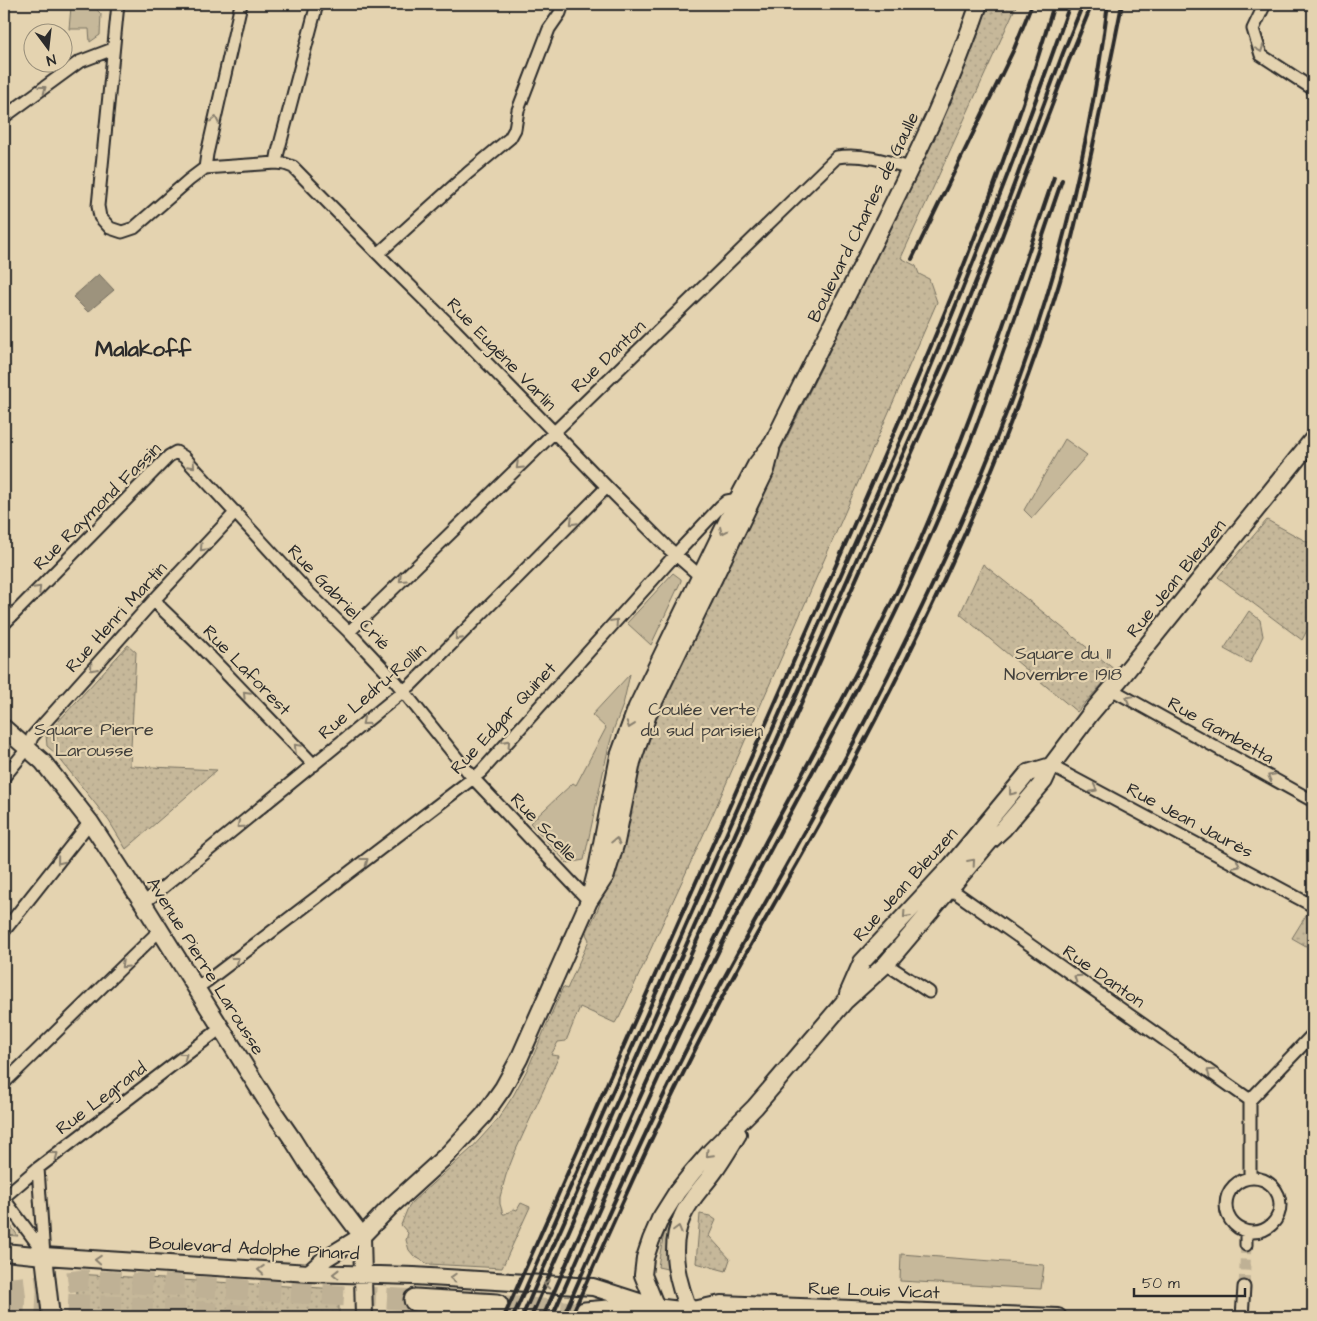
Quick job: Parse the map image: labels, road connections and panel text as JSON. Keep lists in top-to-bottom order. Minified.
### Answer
{"streets":{"main road":["Boulevard Charles de Gaulle","Rue Jean Bleuzen","Avenue Pierre Larousse","Boulevard Adolphe Pinard","Rue Louis Vicat"],"street":["Rue Eugène Varlin","Rue Danton","Rue Raymond Fassin","Rue Gabriel Crié","Rue Henri Martin","Rue Laforest","Rue Ledru-Rollin","Rue Edgar Quinet","Rue Gambetta","Rue Jean Jaurès","Rue Scelle","Rue Legrand"]},"crossings":[["Boulevard Charles de Gaulle","Rue Eugène Varlin"],["Boulevard Charles de Gaulle","Rue Danton"],["Boulevard Charles de Gaulle","Rue Edgar Quinet"],["Boulevard Charles de Gaulle","Rue Scelle"],["Boulevard Charles de Gaulle","Avenue Pierre Larousse"],["Boulevard Charles de Gaulle","Boulevard Adolphe Pinard"],["Rue Eugène Varlin","Rue Danton"],["Rue Eugène Varlin","Rue Ledru-Rollin"],["Rue Eugène Varlin","Rue Edgar Quinet"],["Rue Danton","Rue Jean Bleuzen"],["Rue Danton","Rue Gabriel Crié"],["Rue Raymond Fassin","Rue Gabriel Crié"],["Rue Raymond Fassin","Rue Henri Martin"],["Rue Jean Bleuzen","Rue Gambetta"],["Rue Jean Bleuzen","Rue Jean Jaurès"],["Rue Jean Bleuzen","Boulevard Adolphe Pinard"],["Rue Jean Bleuzen","Rue Louis Vicat"],["Rue Gabriel Crié","Rue Henri Martin"],["Rue Gabriel Crié","Rue Ledru-Rollin"],["Rue Gabriel Crié","Rue Edgar Quinet"],["Rue Gabriel Crié","Rue Scelle"],["Rue Henri Martin","Rue Laforest"],["Rue Henri Martin","Avenue Pierre Larousse"],["Rue Laforest","Rue Ledru-Rollin"],["Rue Ledru-Rollin","Avenue Pierre Larousse"],["Rue Edgar Quinet","Rue Scelle"],["Rue Edgar Quinet","Avenue Pierre Larousse"],["Avenue Pierre Larousse","Rue Legrand"],["Boulevard Adolphe Pinard","Rue Louis Vicat"]],"one_way":["Rue Henri Martin","Rue Laforest","Rue Ledru-Rollin","Rue Edgar Quinet","Rue Gambetta","Rue Jean Jaurès","Boulevard Adolphe Pinard"],"districts":["Malakoff"],"parks":["Square du 11 Novembre 1918","Coulée verte du sud parisien","Square Pierre Larousse"],"scale_bar":"50 m","north":"bottom"}
